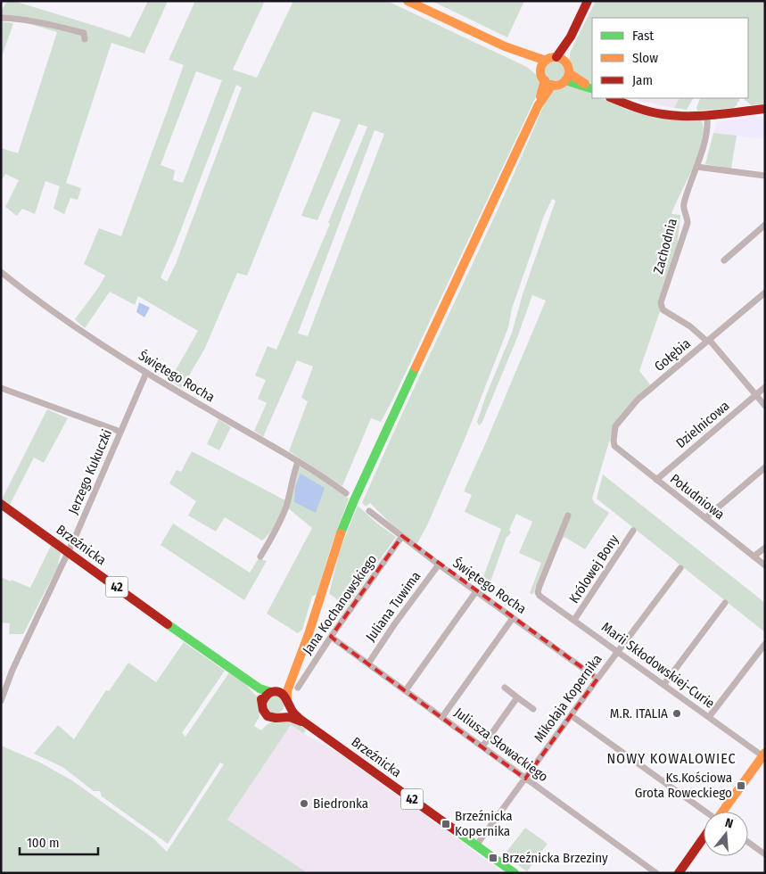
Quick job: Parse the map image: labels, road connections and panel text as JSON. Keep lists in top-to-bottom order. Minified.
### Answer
{"streets":{"main road":["Brzeźnicka","42"],"street":["Zachodnia","Gołębia","Świętego Rocha","Dzielnicowa","Jerzego Kukuczki","Południowa","Królowej Bony","Jana Kochanowskiego","Juliana Tuwima","Marii Skłodowskiej-Curie","Mikołaja Kopernika","Juliusza Słowackiego"]},"crossings":[["Zachodnia","Gołębia"],["Gołębia","Południowa"],["Świętego Rocha","Jerzego Kukuczki"],["Świętego Rocha","Jana Kochanowskiego"],["Świętego Rocha","Juliana Tuwima"],["Świętego Rocha","Mikołaja Kopernika"],["Dzielnicowa","Południowa"],["Jerzego Kukuczki","Brzeźnicka"],["Brzeźnicka","42"],["Brzeźnicka","Mikołaja Kopernika"],["Królowej Bony","Marii Skłodowskiej-Curie"],["Jana Kochanowskiego","Juliusza Słowackiego"],["Juliana Tuwima","Juliusza Słowackiego"],["Marii Skłodowskiej-Curie","Mikołaja Kopernika"],["Mikołaja Kopernika","Juliusza Słowackiego"]],"districts":["NOWY KOWALOWIEC"],"places":{"other":["M.R. ITALIA","Biedronka"],"transit":["Ks.Kościowa Grota Roweckiego","Brzeźnicka Kopernika","Brzeźnicka Brzeziny"]},"legend":["Fast","Slow","Jam"],"scale_bar":"100 m","north":"top"}
